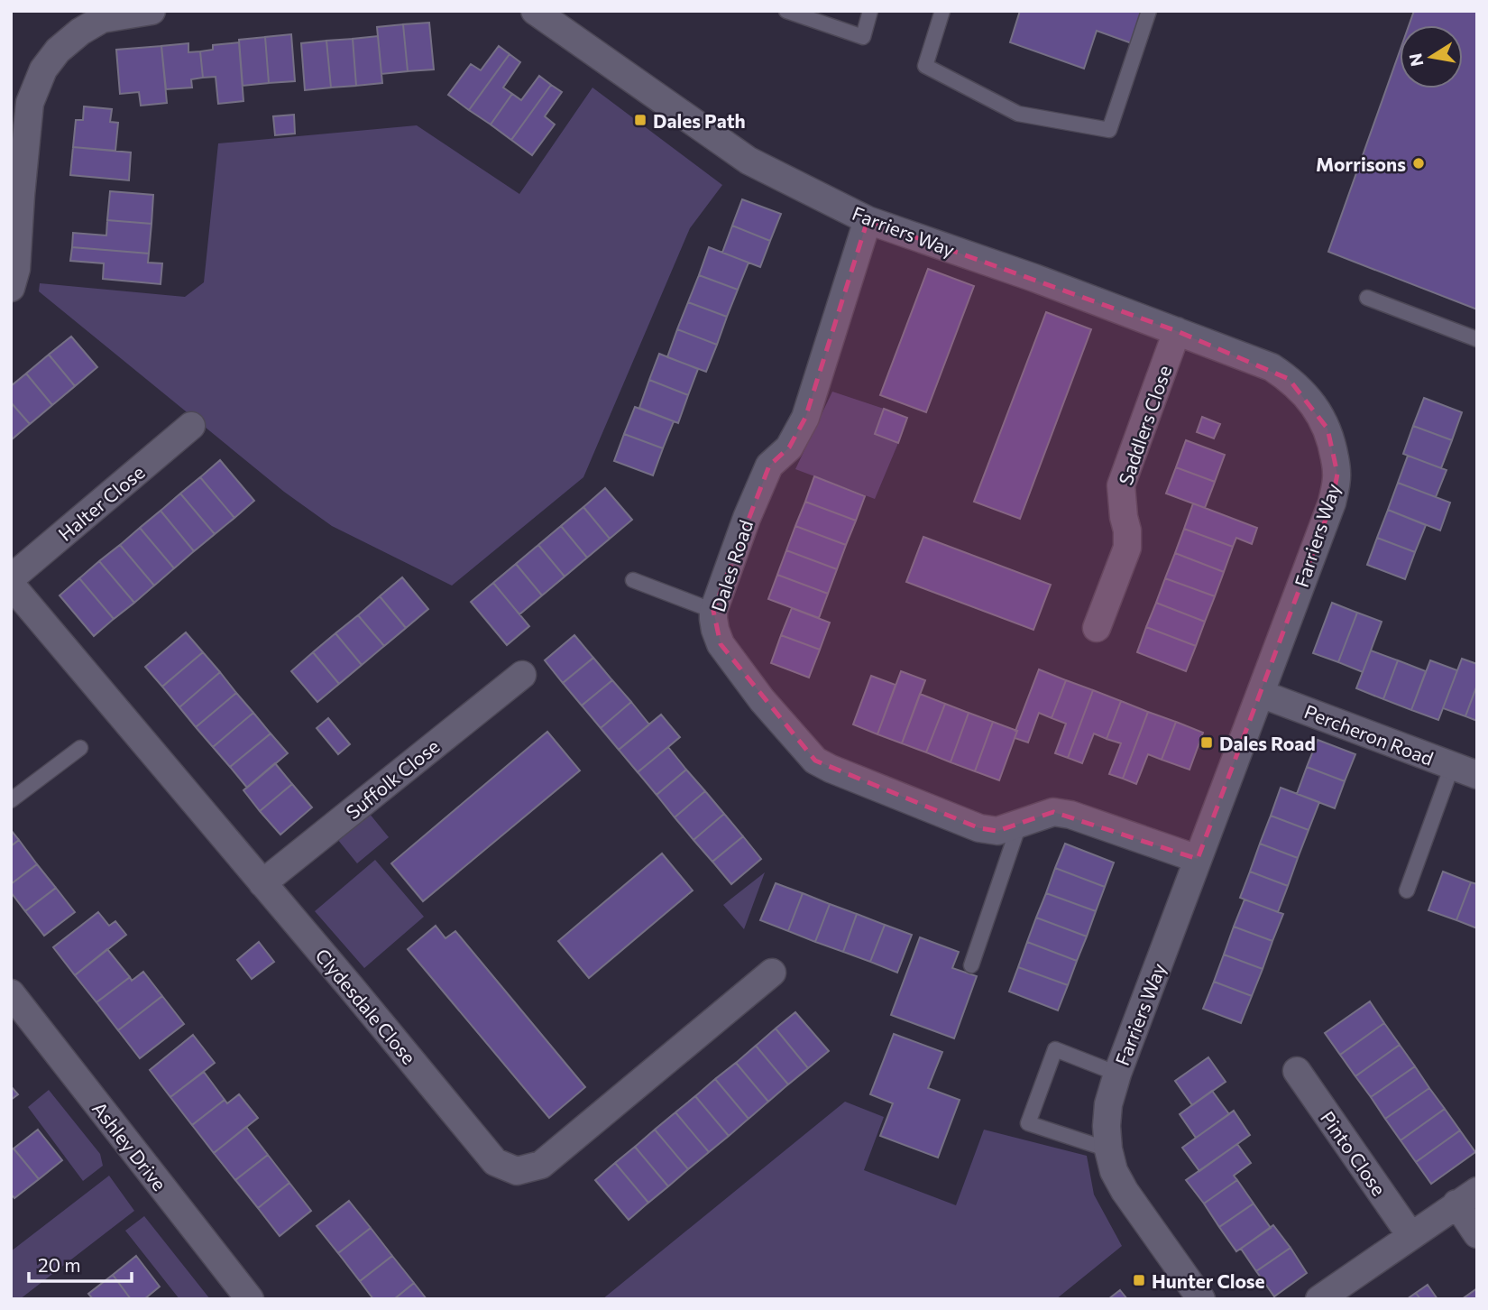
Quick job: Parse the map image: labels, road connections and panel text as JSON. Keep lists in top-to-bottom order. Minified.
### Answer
{"streets":{"street":["Farriers Way","Saddlers Close","Halter Close","Dales Road","Percheron Road","Suffolk Close","Clydesdale Close","Ashley Drive","Pinto Close"]},"crossings":[["Farriers Way","Saddlers Close"],["Farriers Way","Dales Road"],["Farriers Way","Percheron Road"],["Suffolk Close","Clydesdale Close"]],"places":{"transit":["Dales Path","Dales Road","Hunter Close"],"other":["Morrisons"]},"scale_bar":"20 m","north":"left"}
